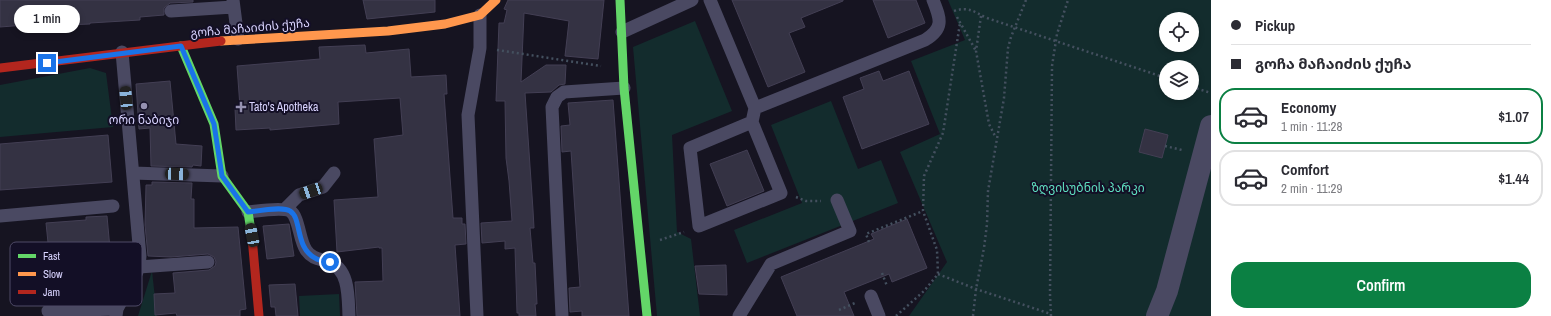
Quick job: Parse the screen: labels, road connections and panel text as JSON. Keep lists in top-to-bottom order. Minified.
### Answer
{"streets":{"street":["გოჩა მაჩაიძის ქუჩა"]},"parks":["ზღვისუბნის პარკი"],"places":{"other":["ორი ნაბიჯი"],"health":["Tato's Apotheka"]},"legend":["Fast","Slow","Jam"],"page":{"banner":["Pickup","გოჩა მაჩაიძის ქუჩა"],"bubble":"1 min","list":[{"name":"Economy","note":"1 min · 11:28","value":"$1.07"},{"name":"Comfort","note":"2 min · 11:29","value":"$1.44"}],"buttons":"Confirm"}}
